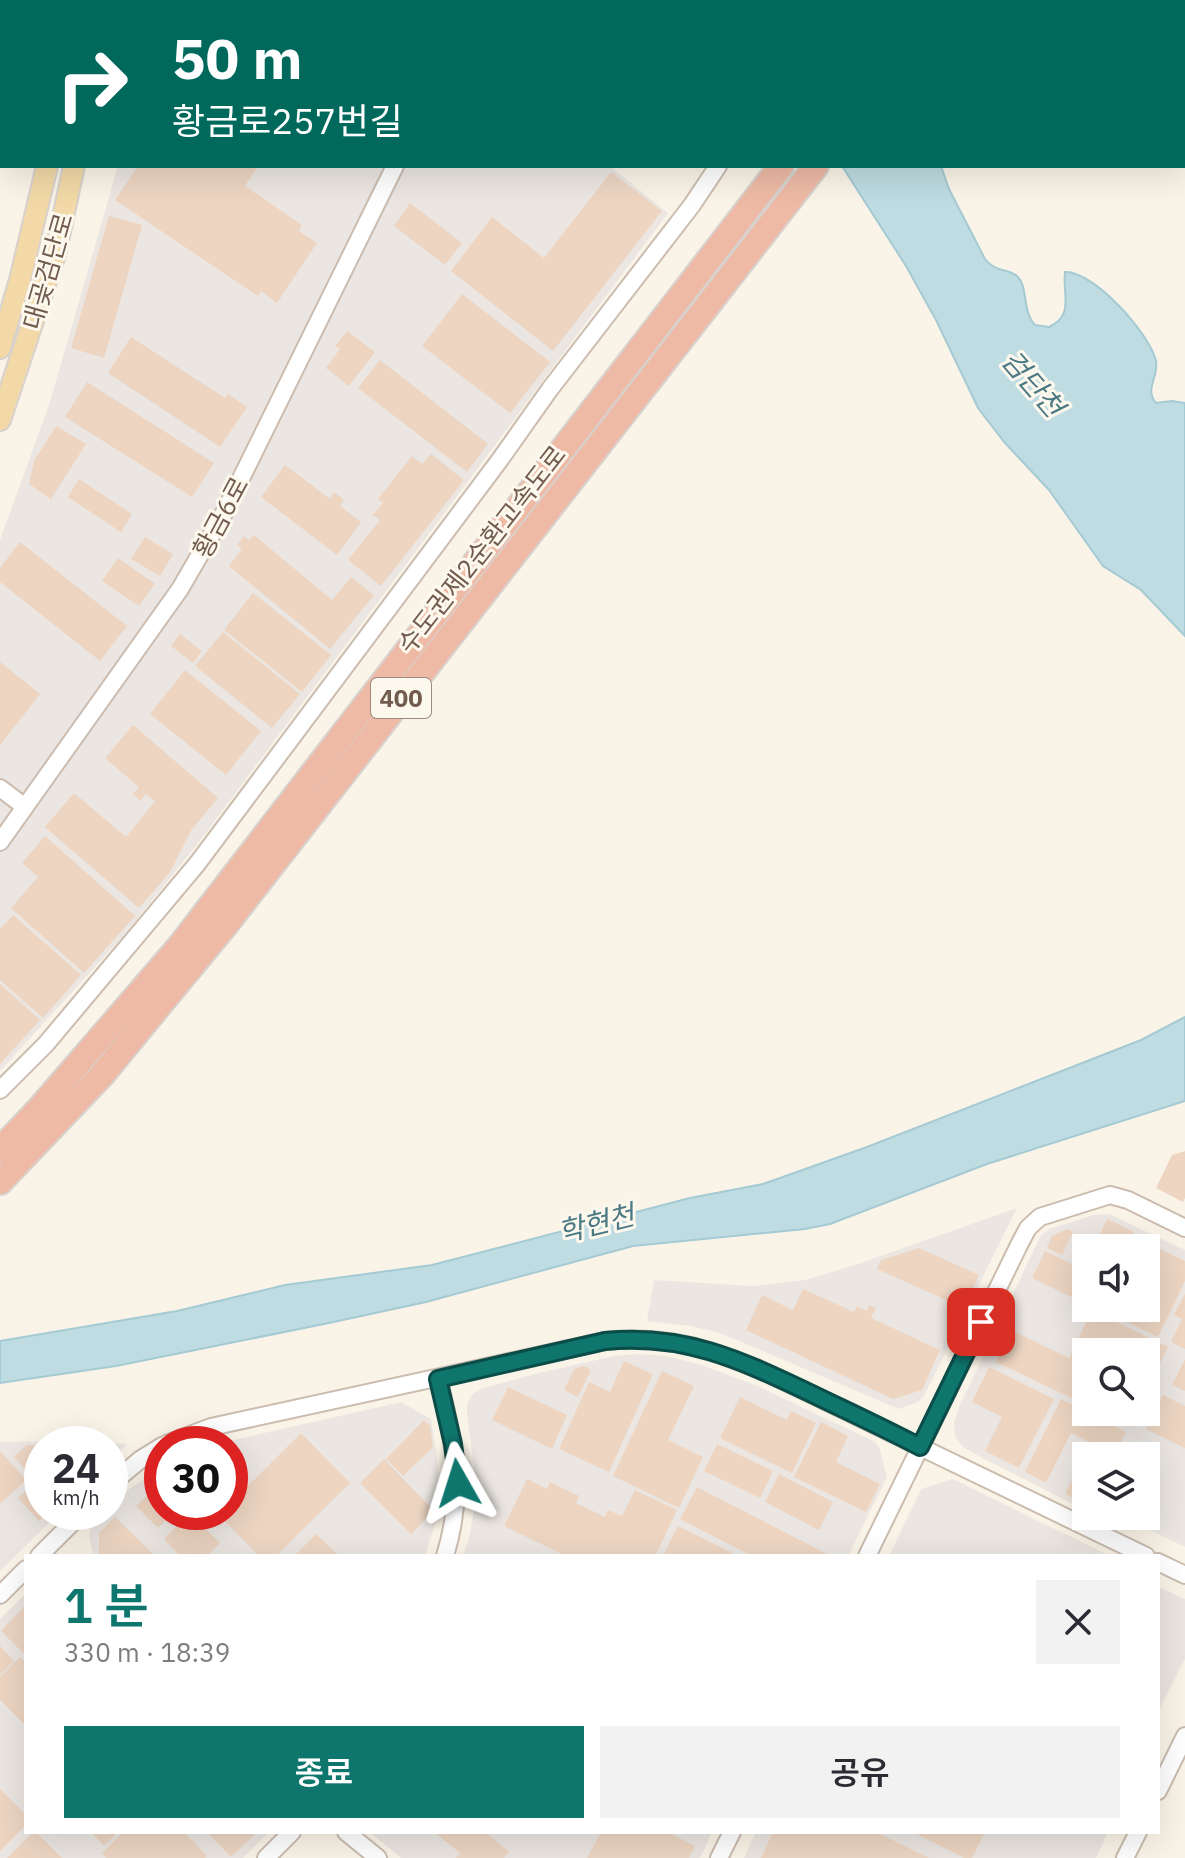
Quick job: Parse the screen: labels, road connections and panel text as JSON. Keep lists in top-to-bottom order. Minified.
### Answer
{"streets":{"highway":["수도권제2순환고속도로","400"],"main road":["대곶검단로"],"street":["황금6로"]},"water":["검단천","학현천"],"page":{"turn":["50 m","황금로257번길"],"speed":"24 km/h","limit":"30","heading":["1 분","330 m · 18:39"],"buttons":["종료","공유"]}}
